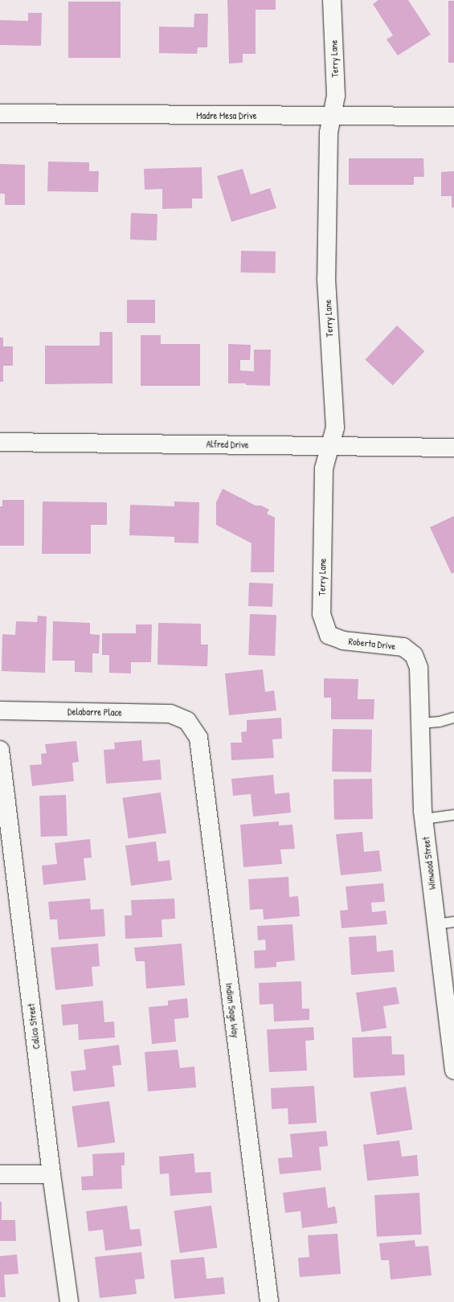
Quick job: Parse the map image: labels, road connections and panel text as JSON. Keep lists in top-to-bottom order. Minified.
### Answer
{"streets":{"street":["Terry Lane","Madre Mesa Drive","Alfred Drive","Roberta Drive","Delabarre Place","Winwood Street","Indian Sage Way","Calico Street"]},"crossings":[["Terry Lane","Madre Mesa Drive"],["Terry Lane","Alfred Drive"],["Terry Lane","Roberta Drive"],["Roberta Drive","Winwood Street"],["Delabarre Place","Indian Sage Way"]]}
